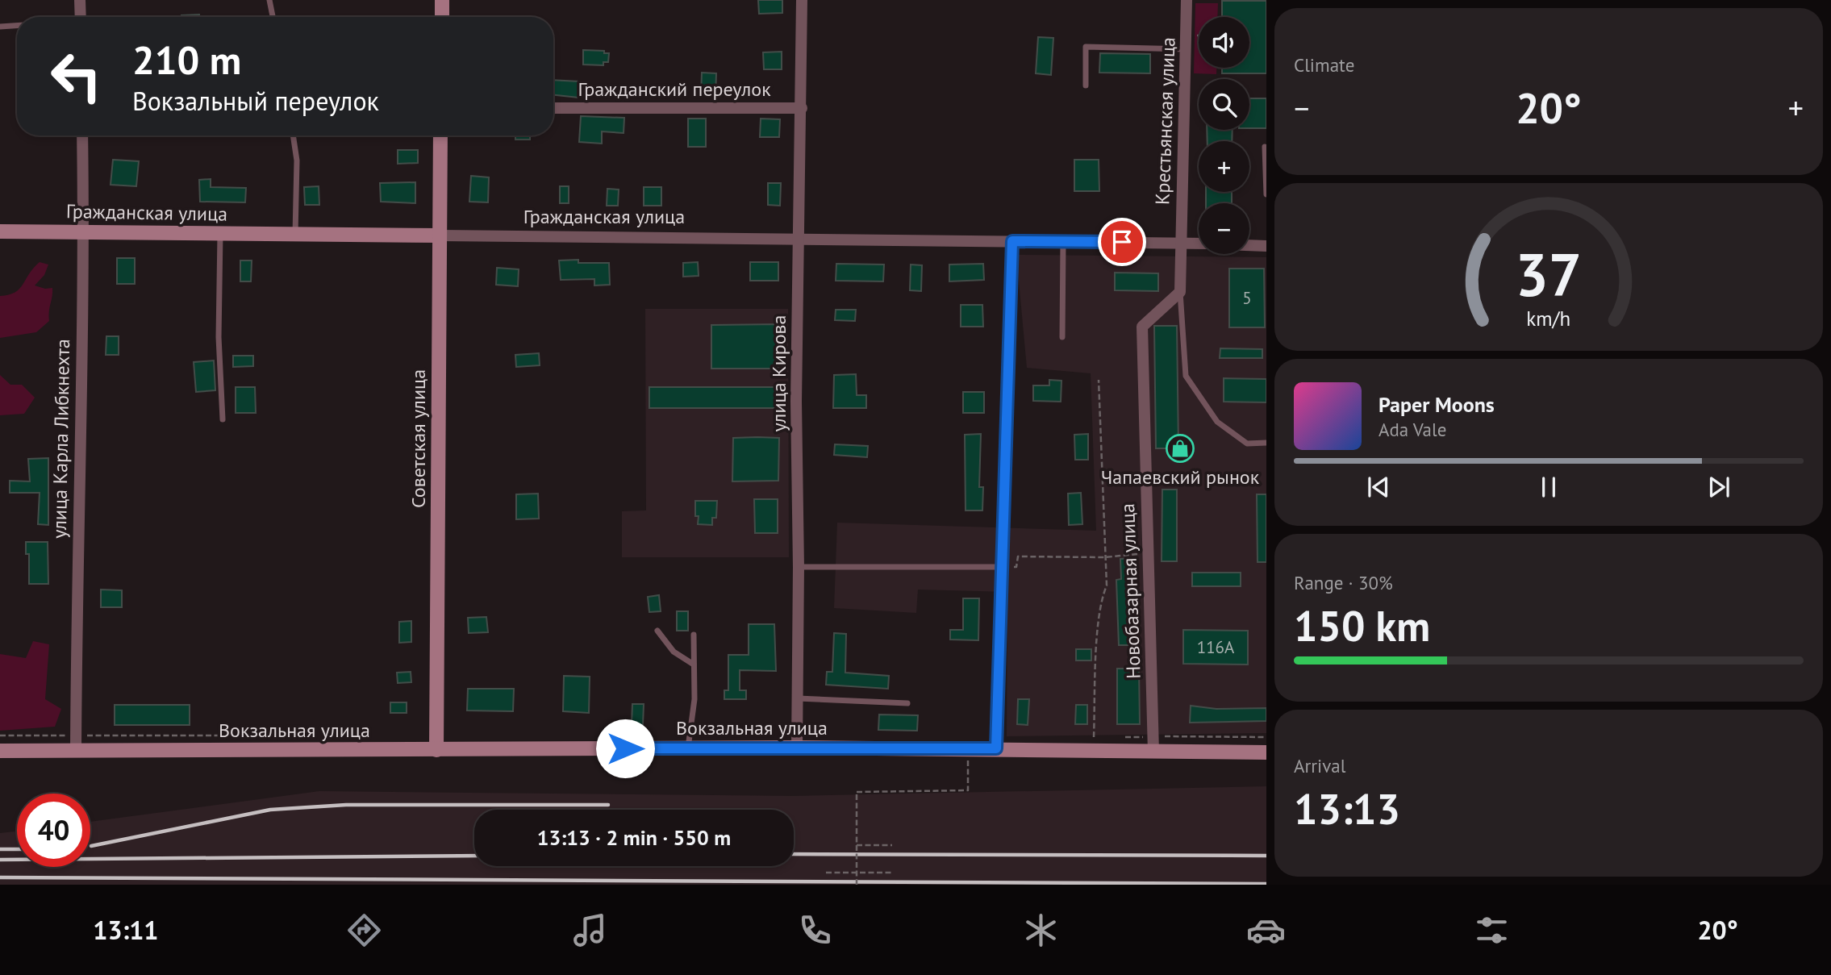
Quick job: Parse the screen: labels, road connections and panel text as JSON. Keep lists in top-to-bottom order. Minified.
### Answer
{"streets":{"street":["Гражданский переулок","Крестьянская улица","Гражданская улица","улица Кирова","улица Карла Либкнехта","Советская улица","Новобазарная улица","Вокзальная улица"]},"crossings":[["Гражданский переулок","улица Кирова"],["Крестьянская улица","Гражданская улица"],["Гражданская улица","улица Кирова"],["Гражданская улица","улица Карла Либкнехта"],["Гражданская улица","Советская улица"],["улица Кирова","Вокзальная улица"],["улица Карла Либкнехта","Вокзальная улица"],["Советская улица","Вокзальная улица"],["Новобазарная улица","Вокзальная улица"]],"places":{"shop":["Чапаевский рынок"]},"house_numbers":["5","116А"],"page":{"tile":["Climate",["Range · 30%","150 km"],["Arrival","13:13"]],"map_buttons":["+","−"],"turn":["210 m","Вокзальный переулок"],"heat":["−","20°","+"],"song":["Paper Moons","Ada Vale"],"limit":"40","trip":"13:13 · 2 min · 550 m","tabs":["13:11","20°"],"gauge":["37","km/h"]}}
